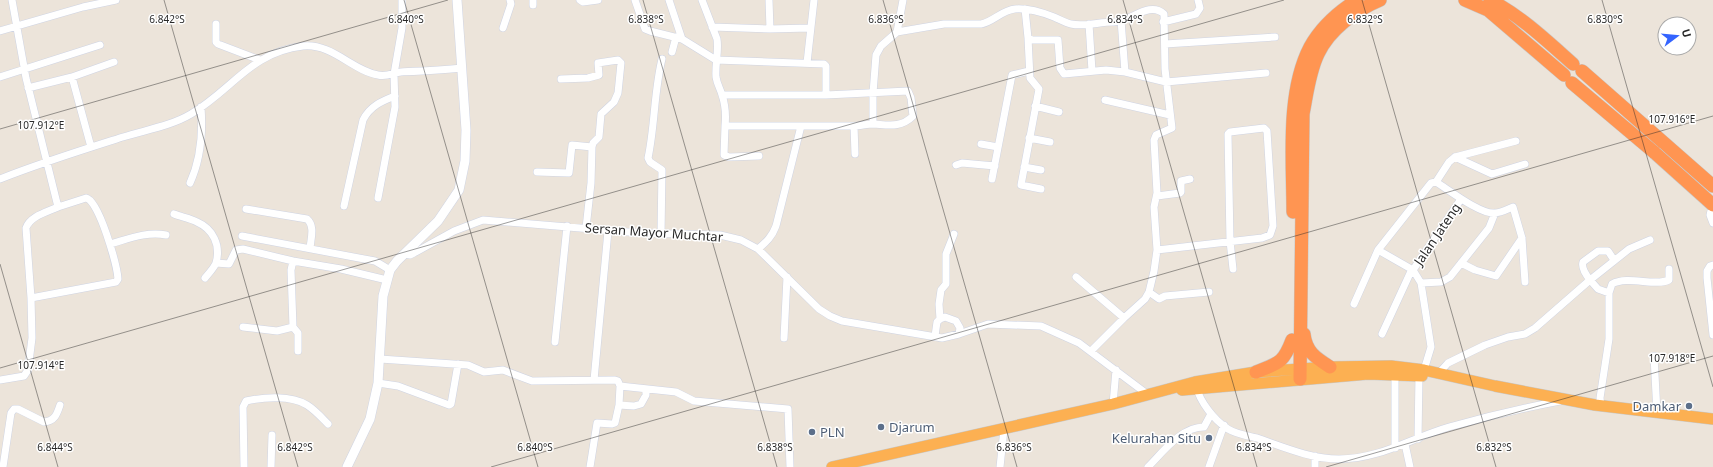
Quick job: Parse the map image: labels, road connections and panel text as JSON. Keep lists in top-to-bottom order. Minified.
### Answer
{"streets":{"street":["Sersan Mayor Muchtar","Jalan Jateng"]},"places":["Damkar","Djarum","PLN","Kelurahan Situ"],"north":"right","coordinates":["6.842°S","6.840°S","6.838°S","6.836°S","6.834°S","6.832°S","6.830°S","107.916°E","107.912°E","107.918°E","107.914°E","6.844°S"]}
